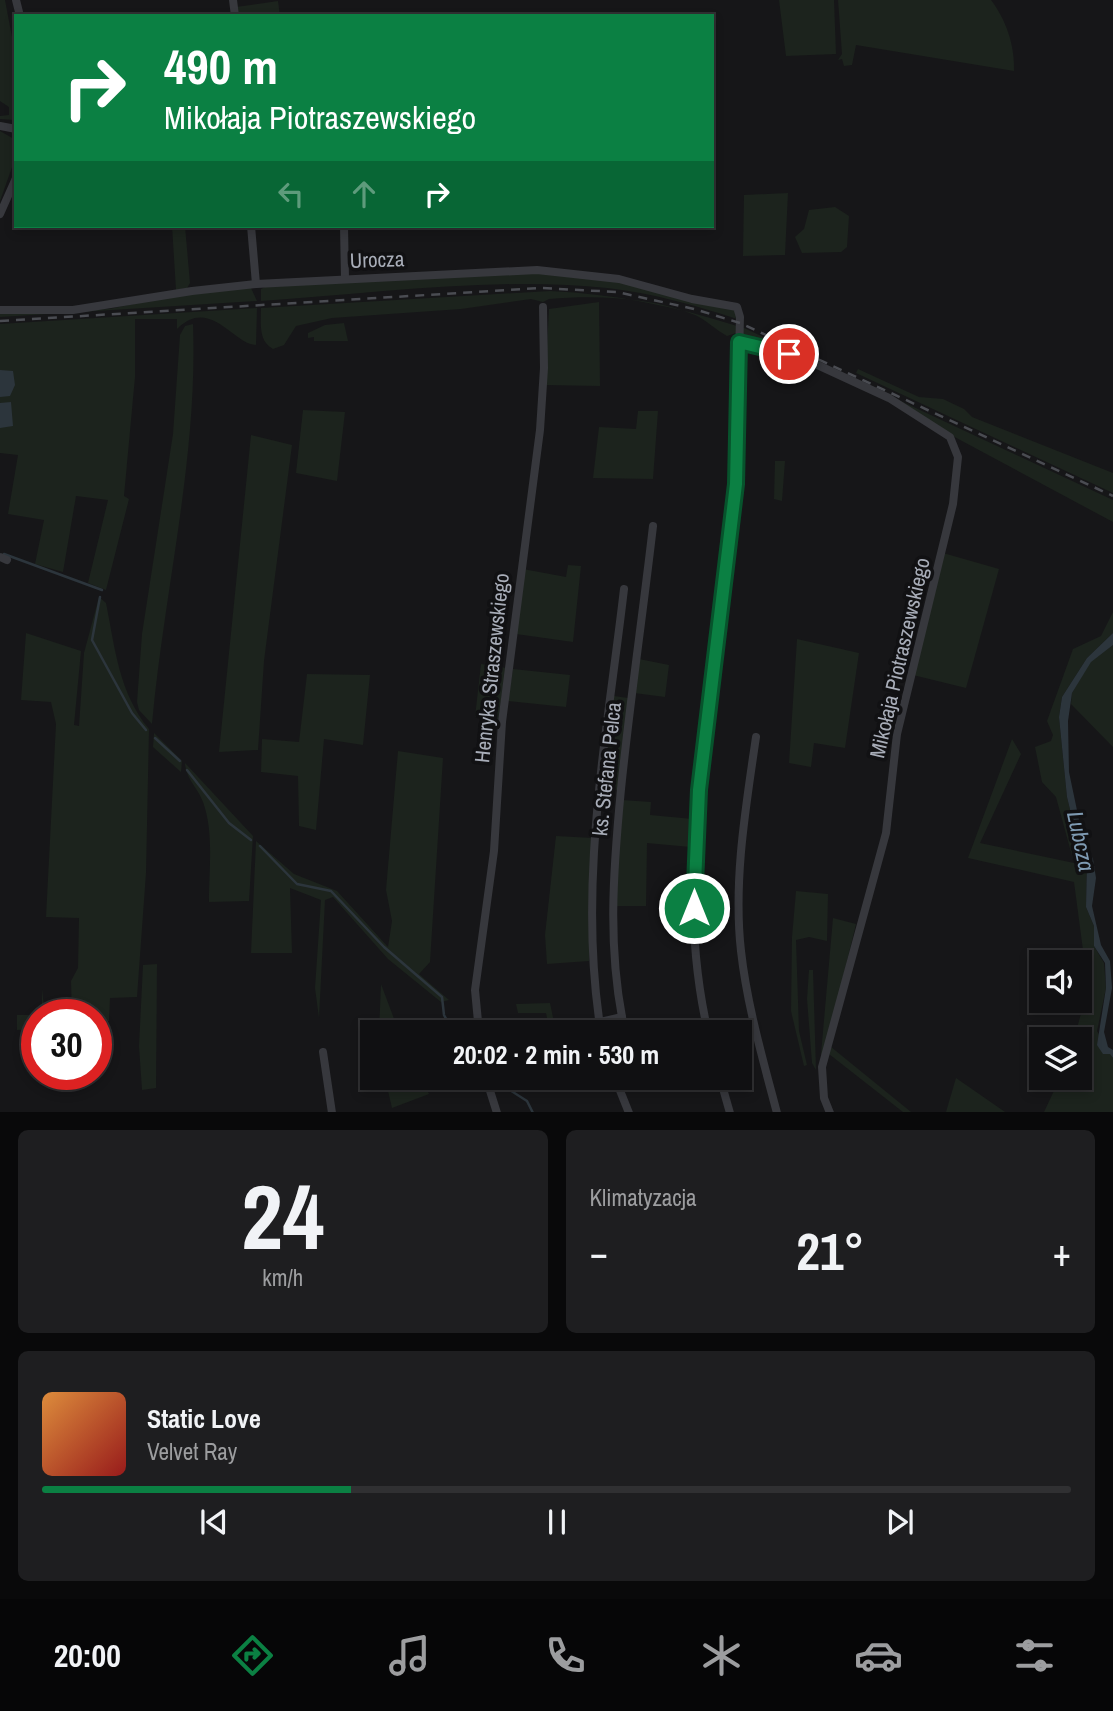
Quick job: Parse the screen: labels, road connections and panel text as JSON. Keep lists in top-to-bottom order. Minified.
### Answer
{"streets":{"street":["Urocza","Mikołaja Piotraszewskiego","Henryka Straszewskiego","ks. Stefana Pelca"]},"crossings":[["Urocza","Mikołaja Piotraszewskiego"]],"water":["Lubcza"],"page":{"turn":["490 m","Mikołaja Piotraszewskiego"],"limit":"30","trip":"20:02 · 2 min · 530 m","tile":[["24","km/h"],"Klimatyzacja"],"heat":["−","21°","+"],"song":["Static Love","Velvet Ray"],"tabs":"20:00"}}
